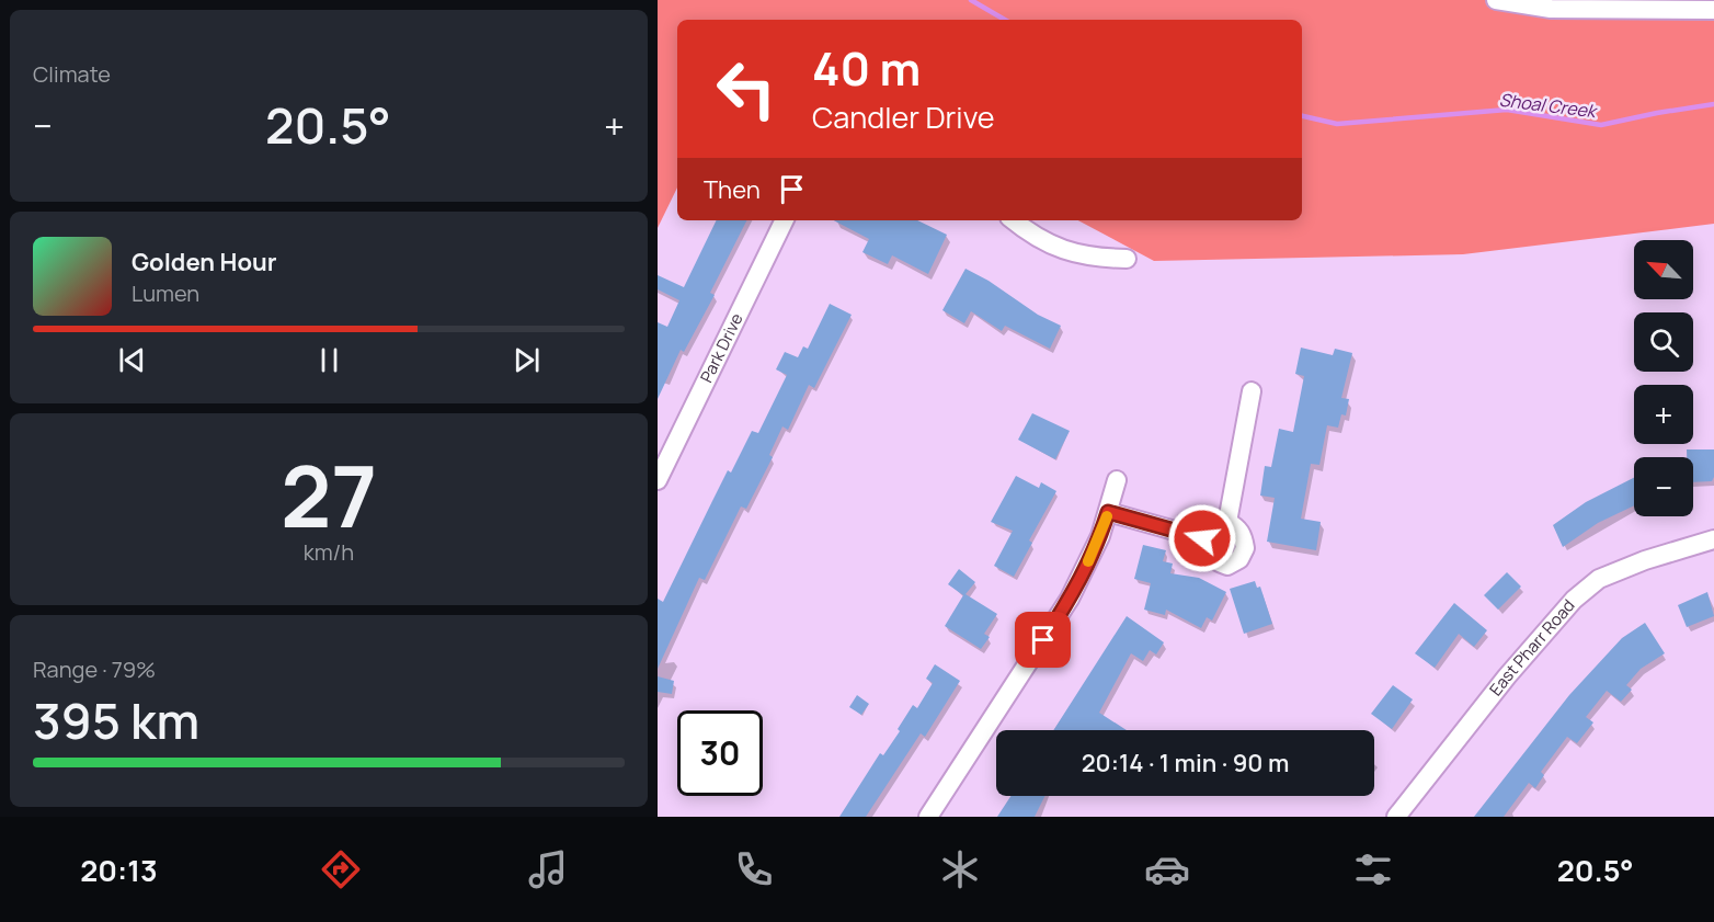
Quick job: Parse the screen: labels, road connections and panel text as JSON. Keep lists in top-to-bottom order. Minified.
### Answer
{"streets":{"street":["Park Drive","East Pharr Road"]},"water":["Shoal Creek"],"north":"top left","page":{"tile":["Climate",["27","km/h"],["Range · 79%","395 km"]],"turn":["40 m","Candler Drive"],"heat":["−","20.5°","+"],"then":"Then","song":["Golden Hour","Lumen"],"map_buttons":["+","−"],"limit":"30","trip":"20:14 · 1 min · 90 m","tabs":["20:13","20.5°"]}}
